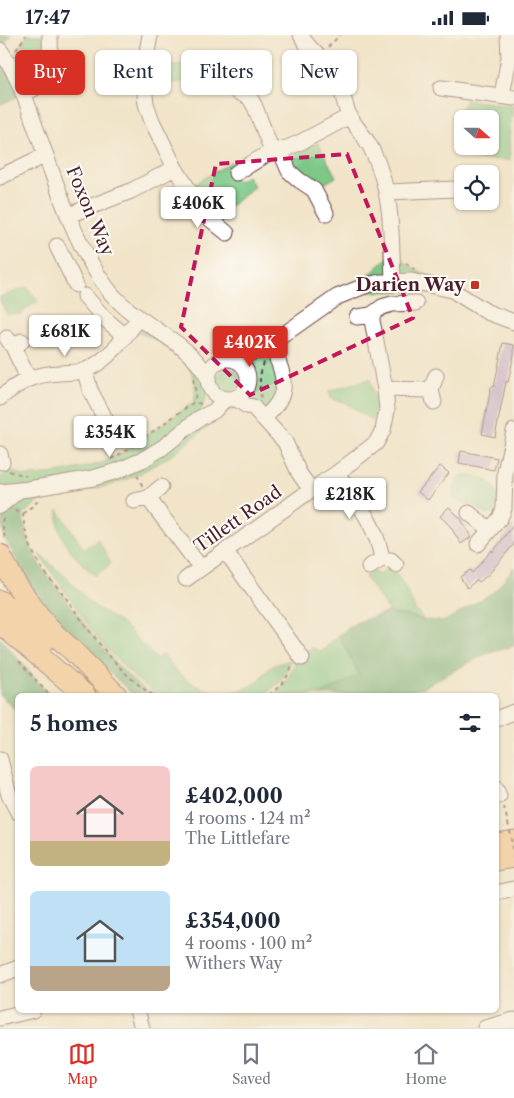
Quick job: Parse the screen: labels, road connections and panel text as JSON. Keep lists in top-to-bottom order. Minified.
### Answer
{"streets":{"street":["Foxon Way","Tillett Road"]},"places":{"transit":["Darien Way"]},"north":"right","page":{"status":"17:47","chip":["Buy","Rent","Filters","New"],"price":["£406K","£681K","£402K","£354K","£218K"],"heading":"5 homes","list":[{"name":"£402,000","note":"4 rooms · 124 m² · The Littlefare"},{"name":"£354,000","note":"4 rooms · 100 m² · Withers Way"}],"tabs":["Map","Saved","Home"]}}
